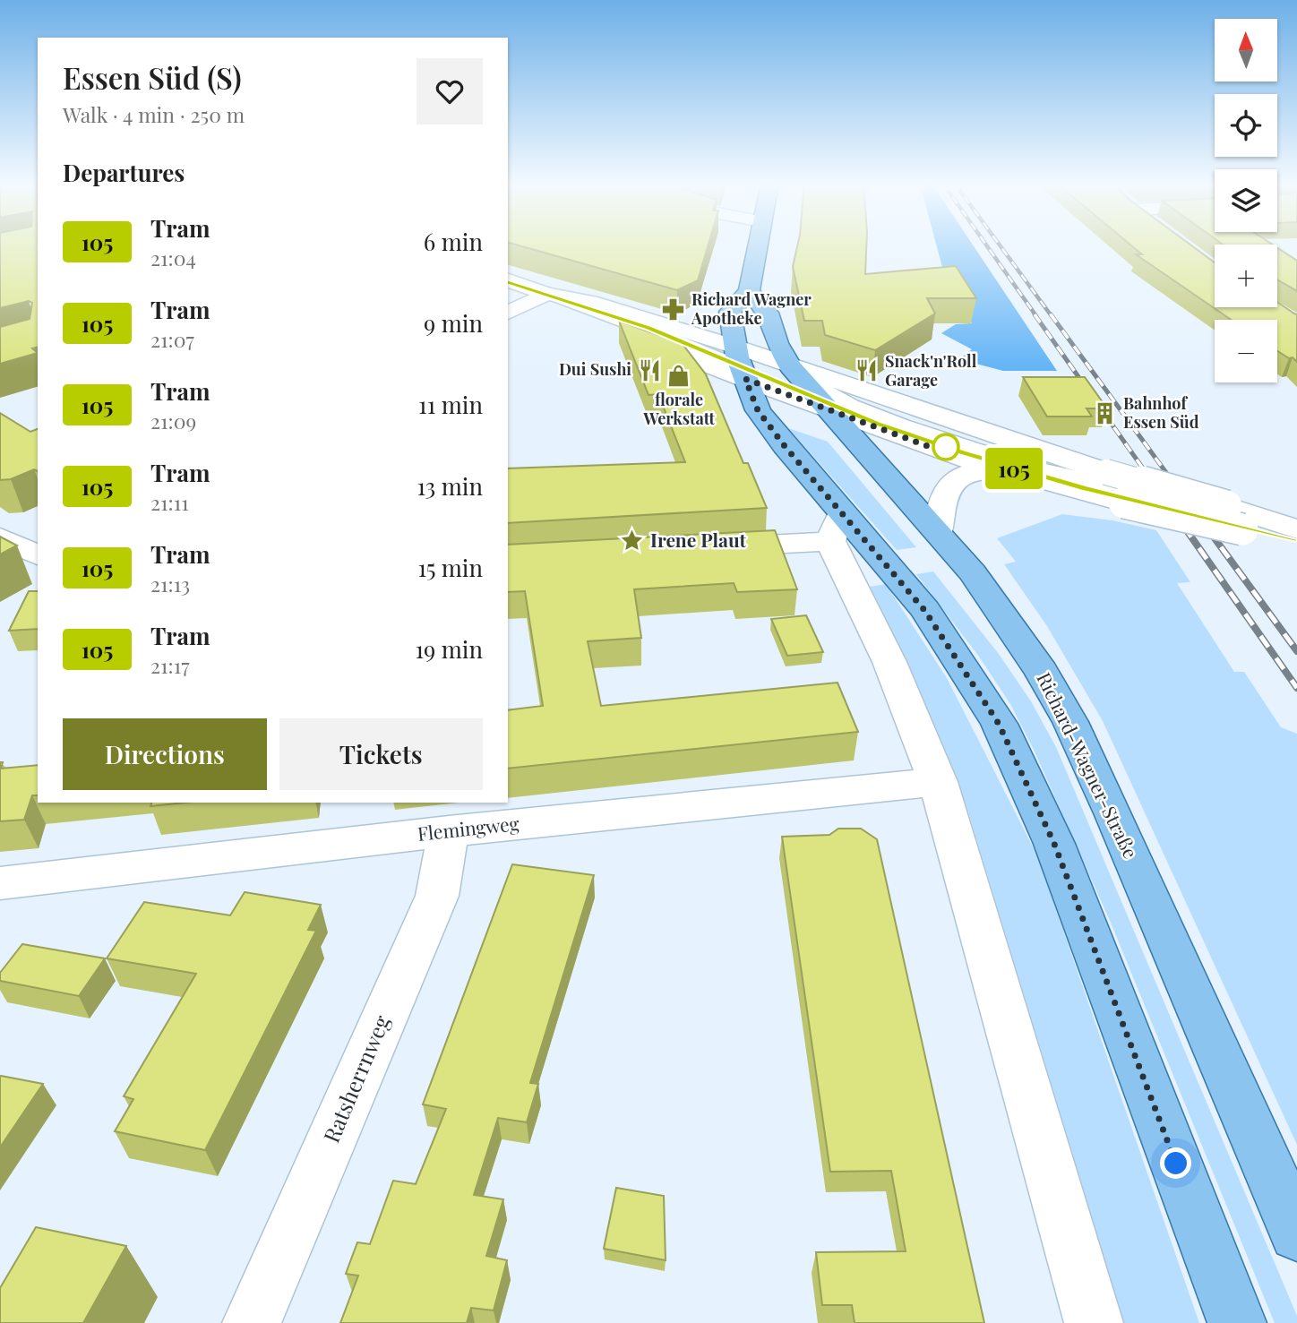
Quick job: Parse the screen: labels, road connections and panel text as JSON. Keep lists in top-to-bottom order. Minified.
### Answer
{"streets":{"main road":["Richard-Wagner-Straße"],"street":["Flemingweg","Ratsherrnweg"]},"crossings":[["Flemingweg","Ratsherrnweg"]],"places":{"pharmacy":["Richard Wagner Apotheke"],"restaurant":["Dui Sushi","Snack'n'Roll Garage"],"shop":["florale Werkstatt"],"building":["Bahnhof Essen Süd"],"place":["Irene Plaut"]},"lines":["tram line 105"],"north":"top","page":{"on_map":"105","map_buttons":["+","−"],"heading":[["Essen Süd (S)","Walk · 4 min · 250 m"],"Departures"],"list":[{"mark":"105","name":"Tram","note":"21:04","value":"6 min"},{"mark":"105","name":"Tram","note":"21:07","value":"9 min"},{"mark":"105","name":"Tram","note":"21:09","value":"11 min"},{"mark":"105","name":"Tram","note":"21:11","value":"13 min"},{"mark":"105","name":"Tram","note":"21:13","value":"15 min"},{"mark":"105","name":"Tram","note":"21:17","value":"19 min"}],"buttons":["Directions","Tickets"]}}
